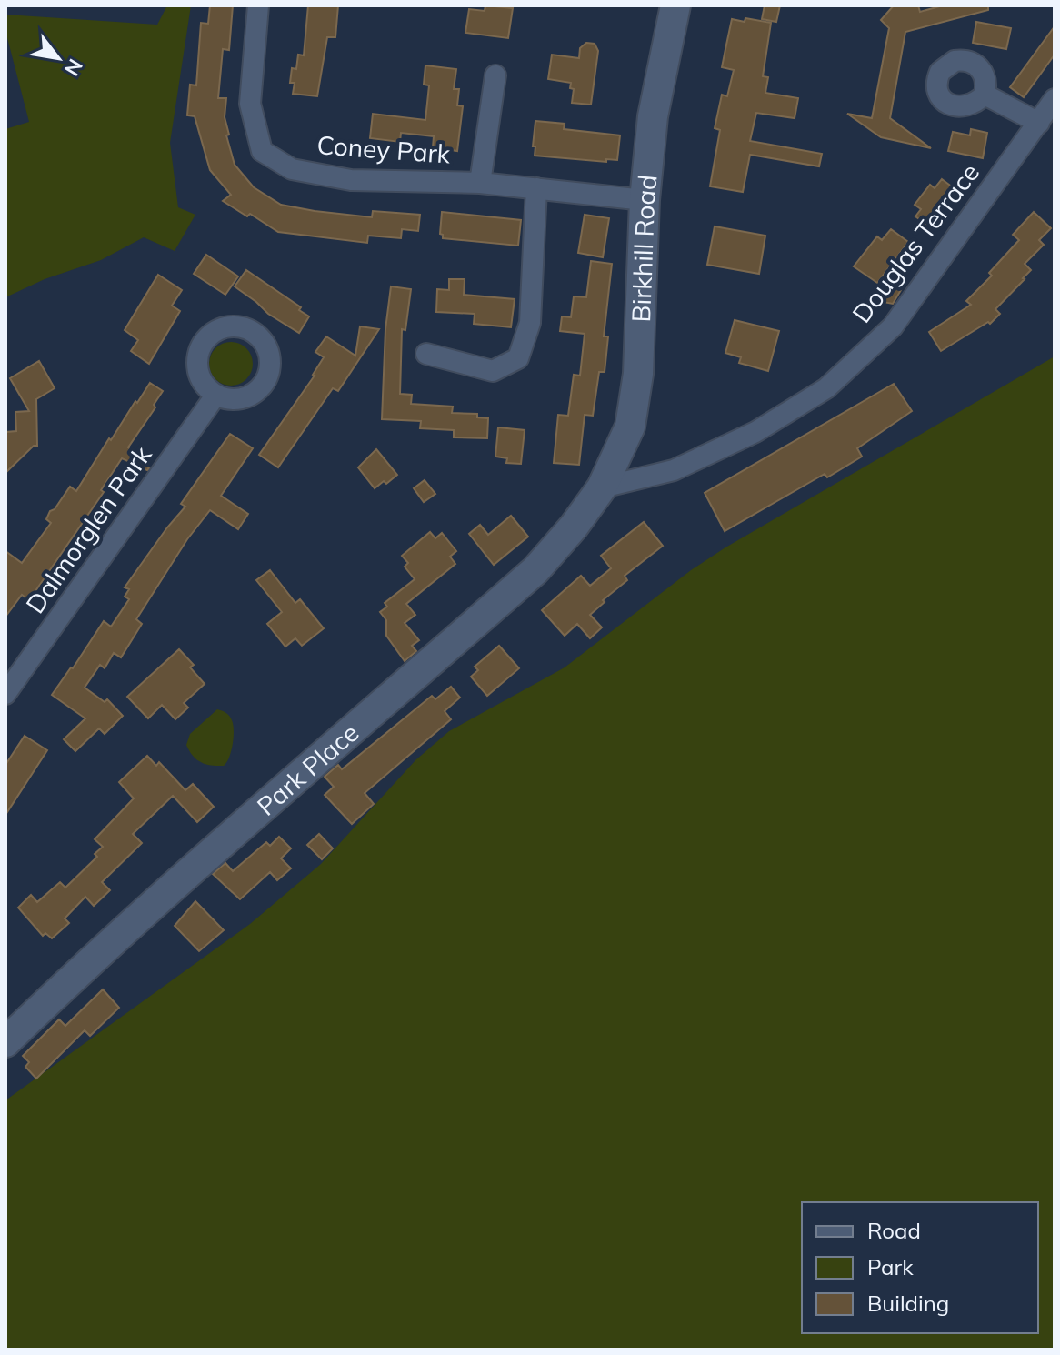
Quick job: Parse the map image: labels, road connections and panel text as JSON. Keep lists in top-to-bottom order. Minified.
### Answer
{"streets":{"street":["Coney Park","Douglas Terrace","Birkhill Road","Dalmorglen Park","Park Place"]},"crossings":[["Coney Park","Birkhill Road"],["Douglas Terrace","Birkhill Road"],["Douglas Terrace","Park Place"],["Birkhill Road","Park Place"]],"legend":["Road","Park","Building"],"north":"bottom right"}
